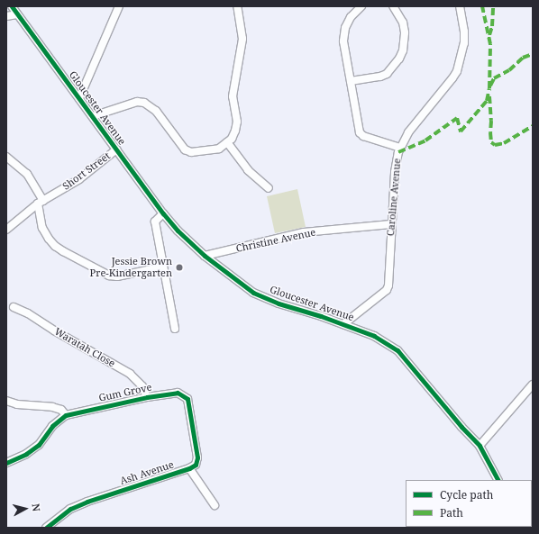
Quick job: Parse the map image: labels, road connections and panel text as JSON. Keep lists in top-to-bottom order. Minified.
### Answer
{"streets":{"street":["Gloucester Avenue","Short Street","Caroline Avenue","Christine Avenue","Waratah Close","Gum Grove","Ash Avenue"]},"crossings":[["Gloucester Avenue","Short Street"],["Gloucester Avenue","Caroline Avenue"],["Gloucester Avenue","Christine Avenue"],["Caroline Avenue","Christine Avenue"],["Waratah Close","Gum Grove"],["Gum Grove","Ash Avenue"]],"places":["Jessie Brown Pre-Kindergarten"],"legend":["Cycle path","Path"],"north":"right"}
